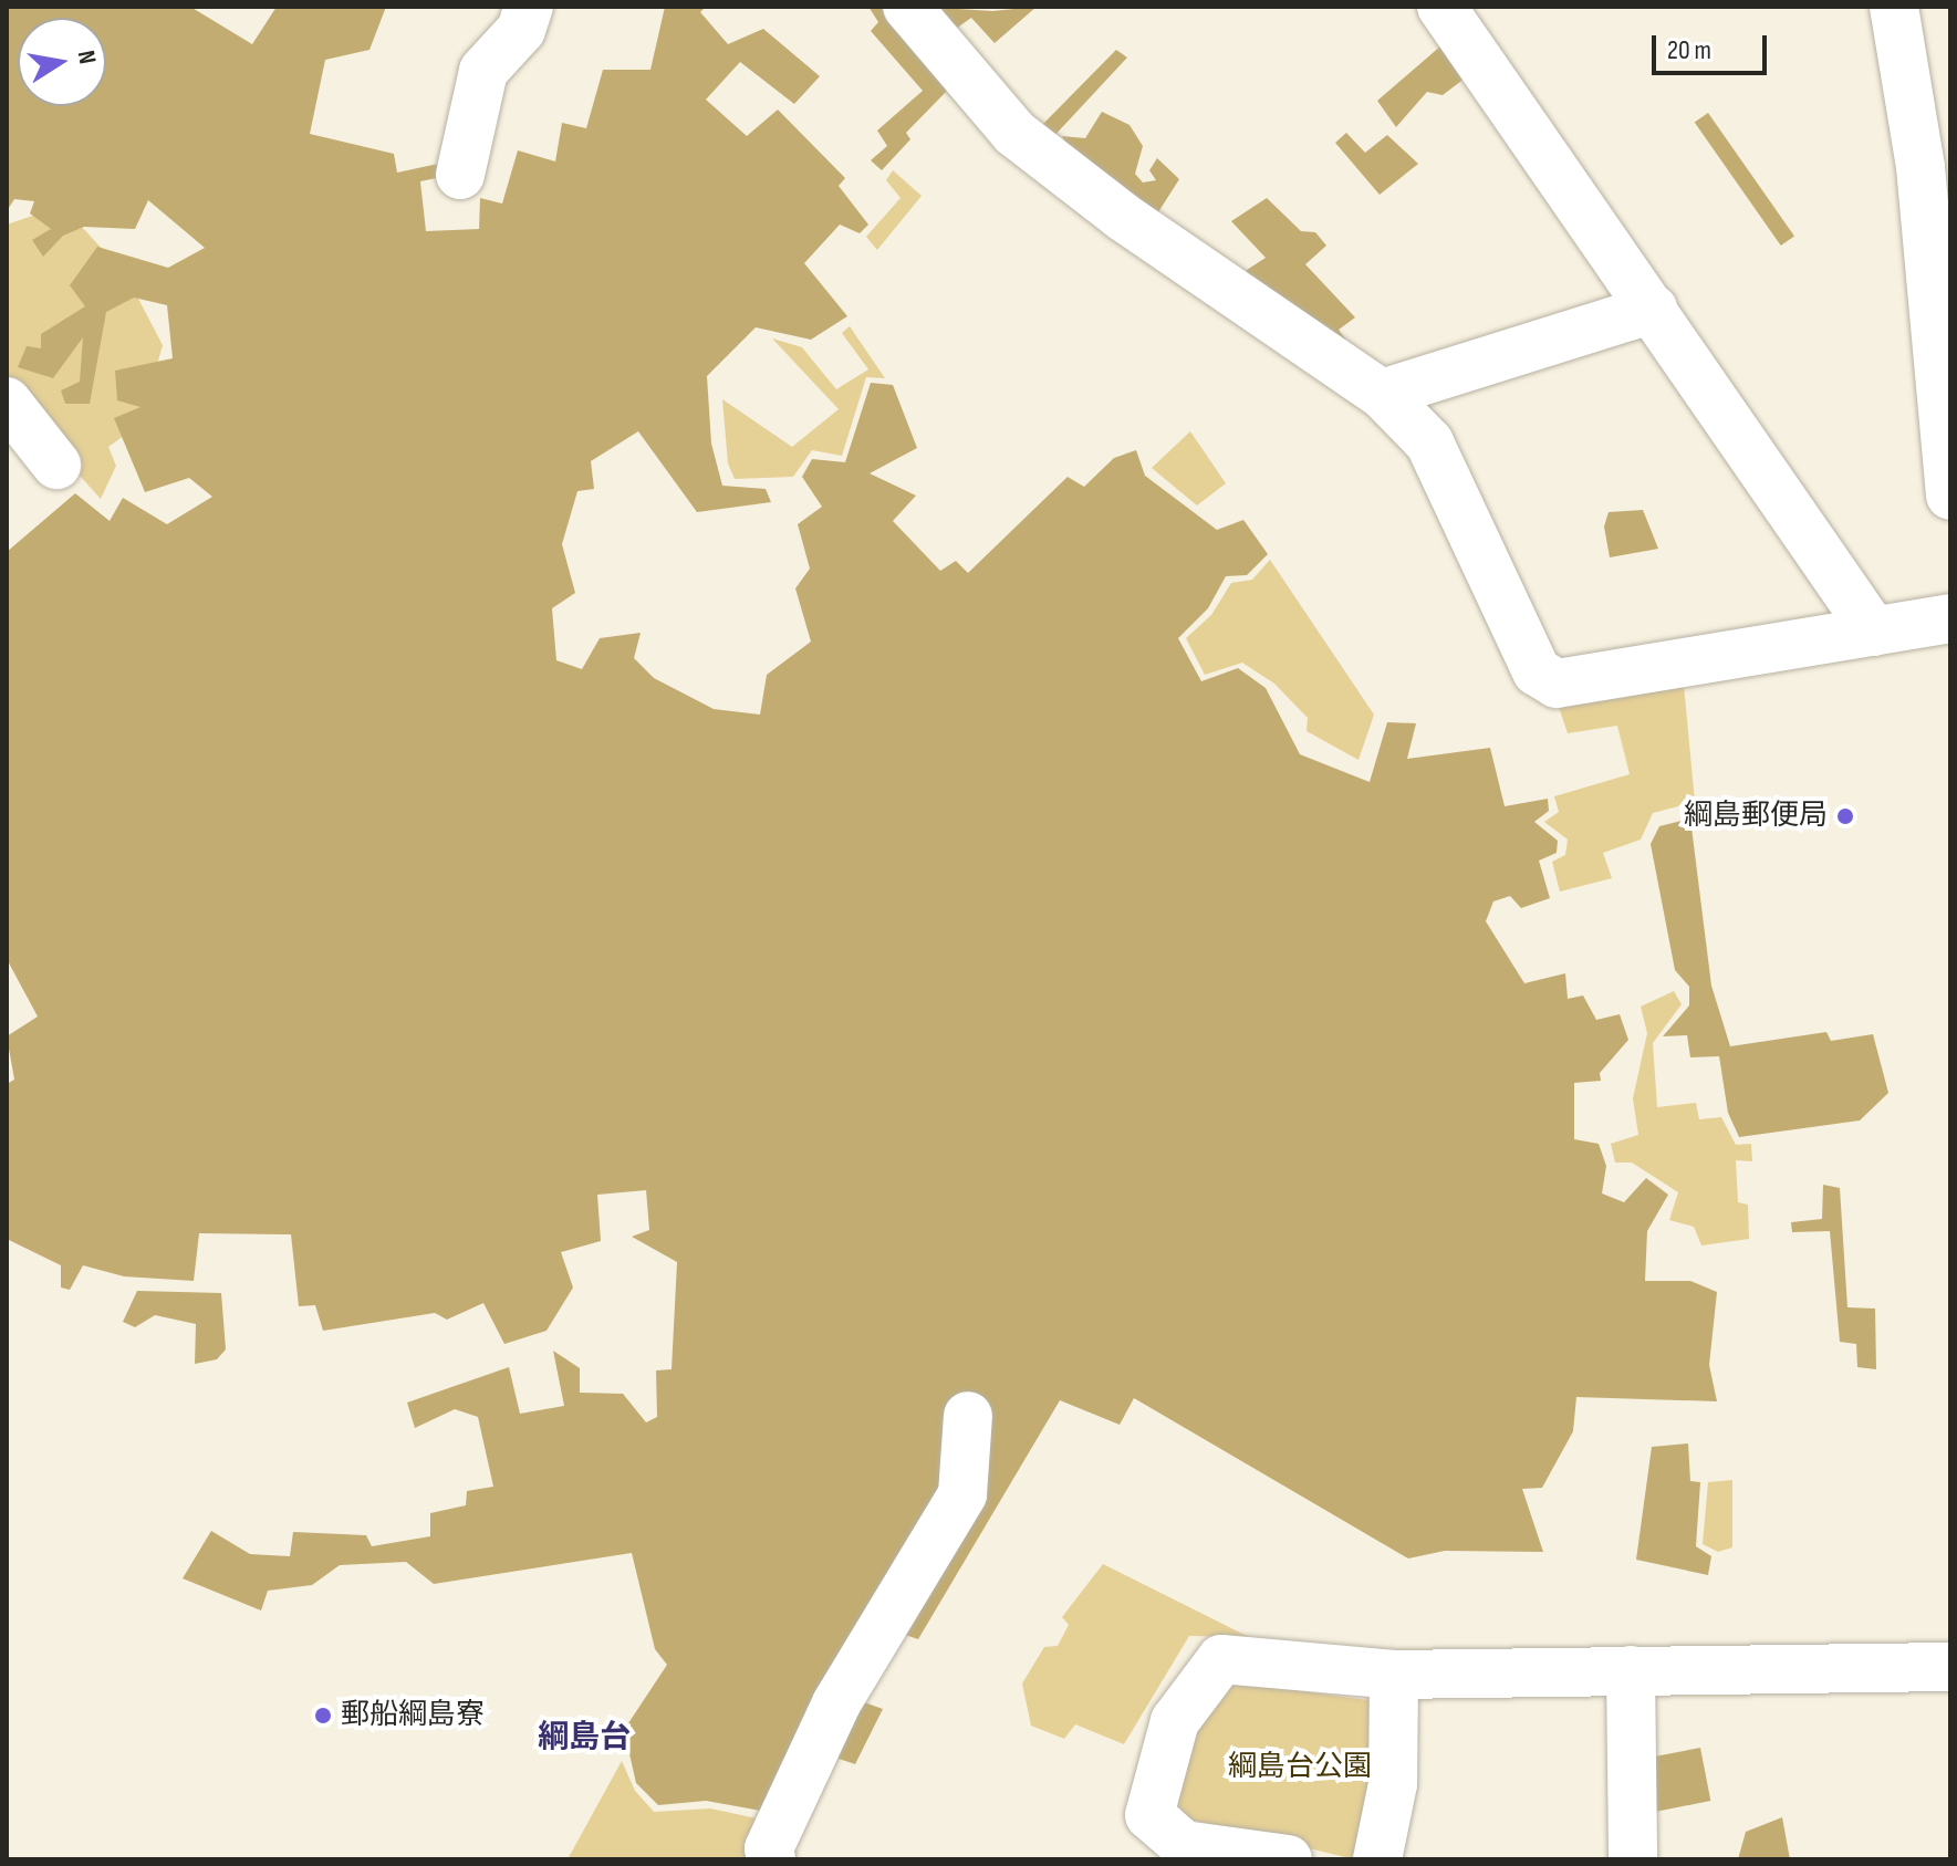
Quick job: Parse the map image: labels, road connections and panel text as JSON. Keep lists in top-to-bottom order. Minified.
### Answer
{"districts":["綱島台"],"parks":["綱島台公園"],"places":["綱島郵便局","郵船綱島寮"],"scale_bar":"20 m","north":"right"}
